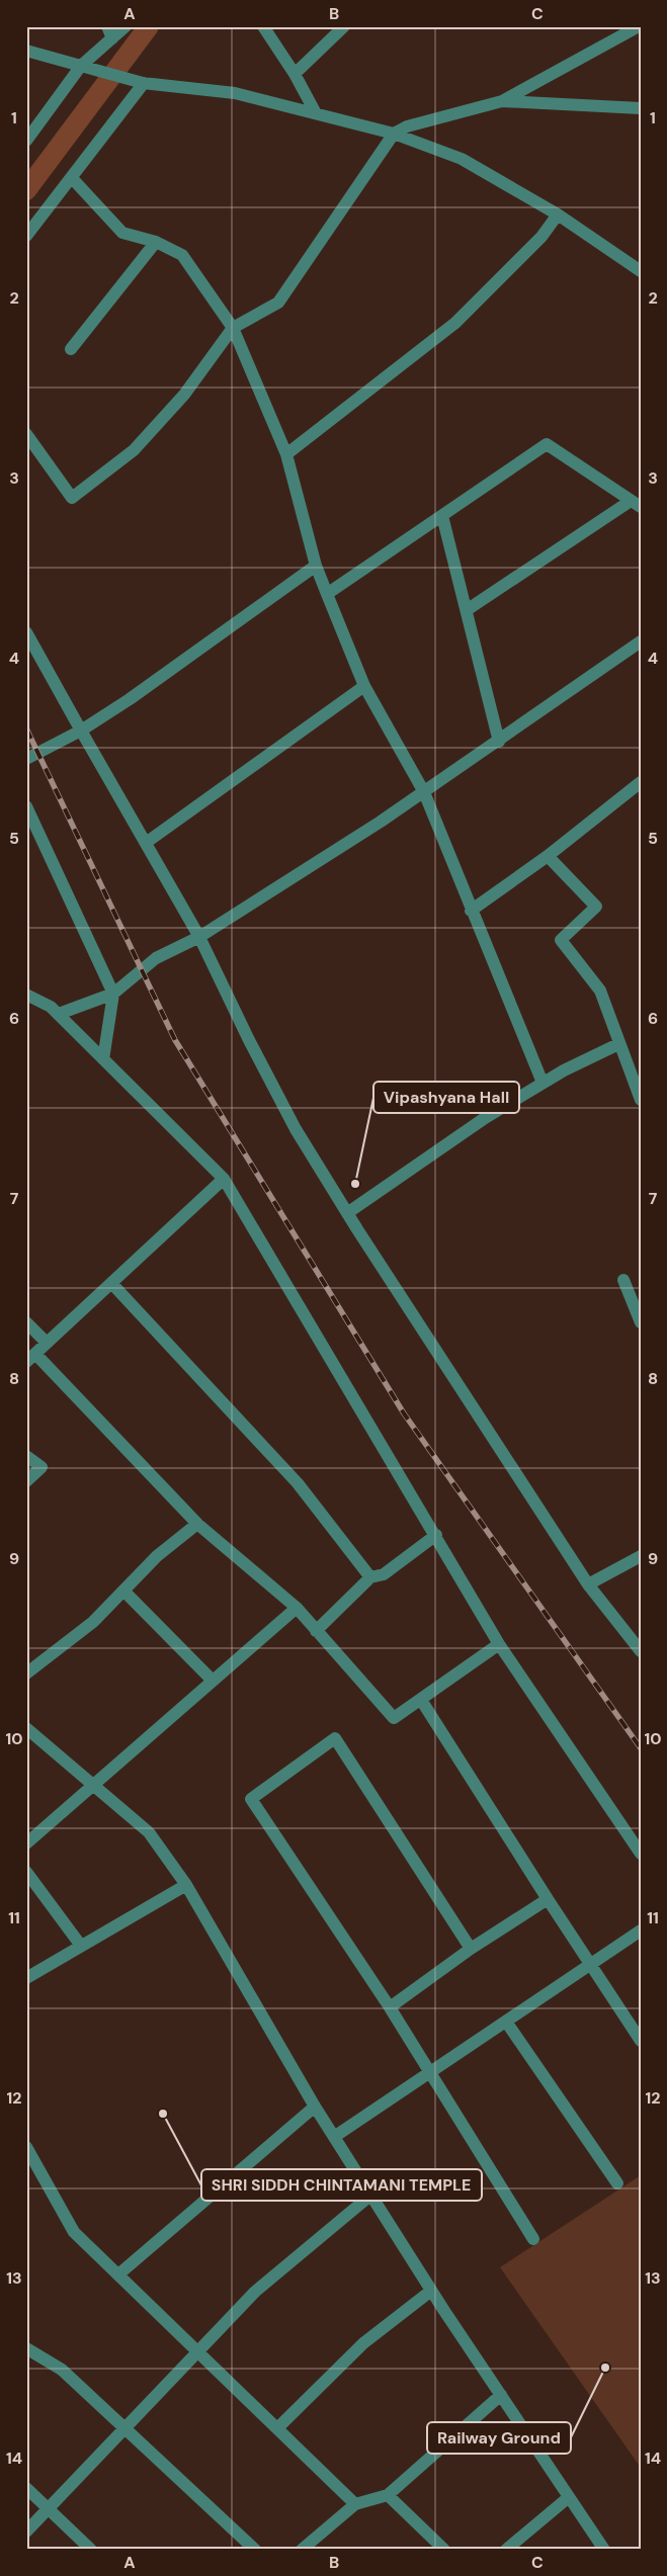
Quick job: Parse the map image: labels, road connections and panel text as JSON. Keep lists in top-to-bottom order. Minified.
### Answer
{"places":["Vipashyana Hall","SHRI SIDDH CHINTAMANI TEMPLE","Railway Ground"],"grid":{"columns":["A","B","C"],"rows":["1","2","3","4","5","6","7","8","9","10","11","12","13","14"]}}
